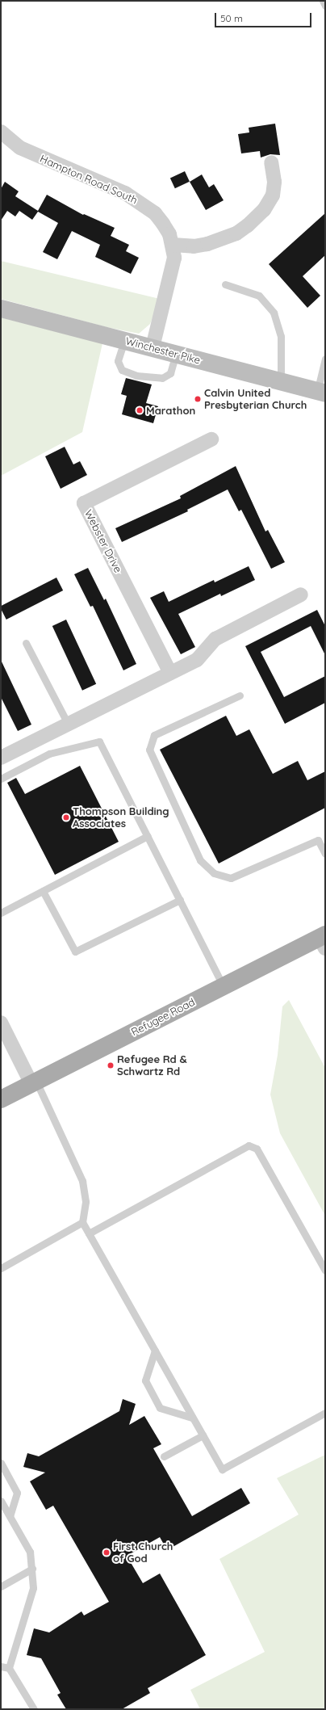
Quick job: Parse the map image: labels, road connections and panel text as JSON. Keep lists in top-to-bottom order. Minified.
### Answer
{"streets":{"main road":["Winchester Pike","Refugee Road"],"street":["Hampton Road South","Webster Drive"]},"crossings":[["Hampton Road South","Winchester Pike"]],"places":["Calvin United Presbyterian Church","Marathon","Thompson Building Associates","Refugee Rd & Schwartz Rd","First Church of God"],"scale_bar":"50 m"}
